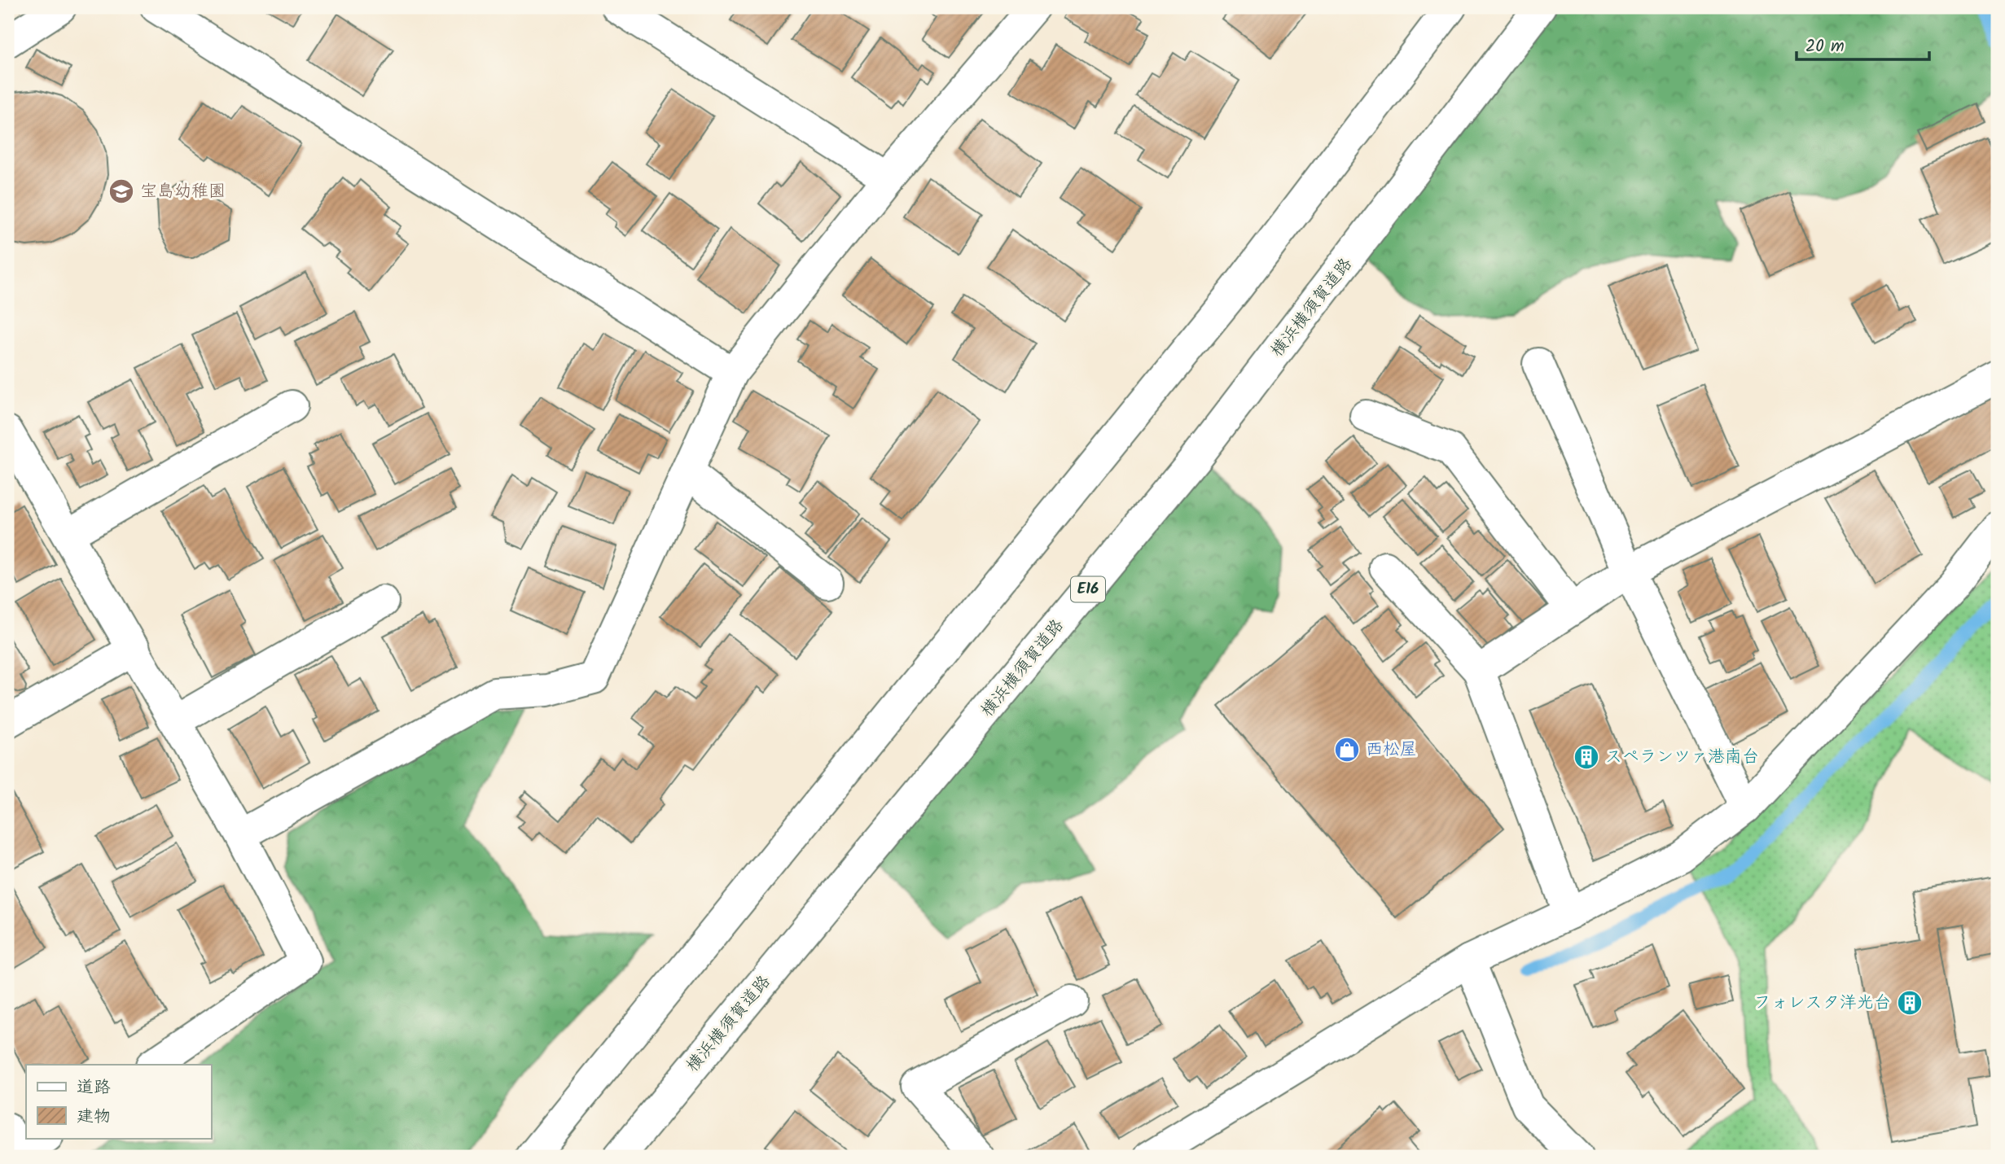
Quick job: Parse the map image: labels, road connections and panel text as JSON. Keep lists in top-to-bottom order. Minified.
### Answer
{"streets":{"main road":["横浜横須賀道路","E16"]},"places":{"school or university":["宝島幼稚園"],"shop":["西松屋"],"building":["スペランツァ港南台","フォレスタ洋光台"]},"legend":["道路","建物"],"scale_bar":"20 m"}
